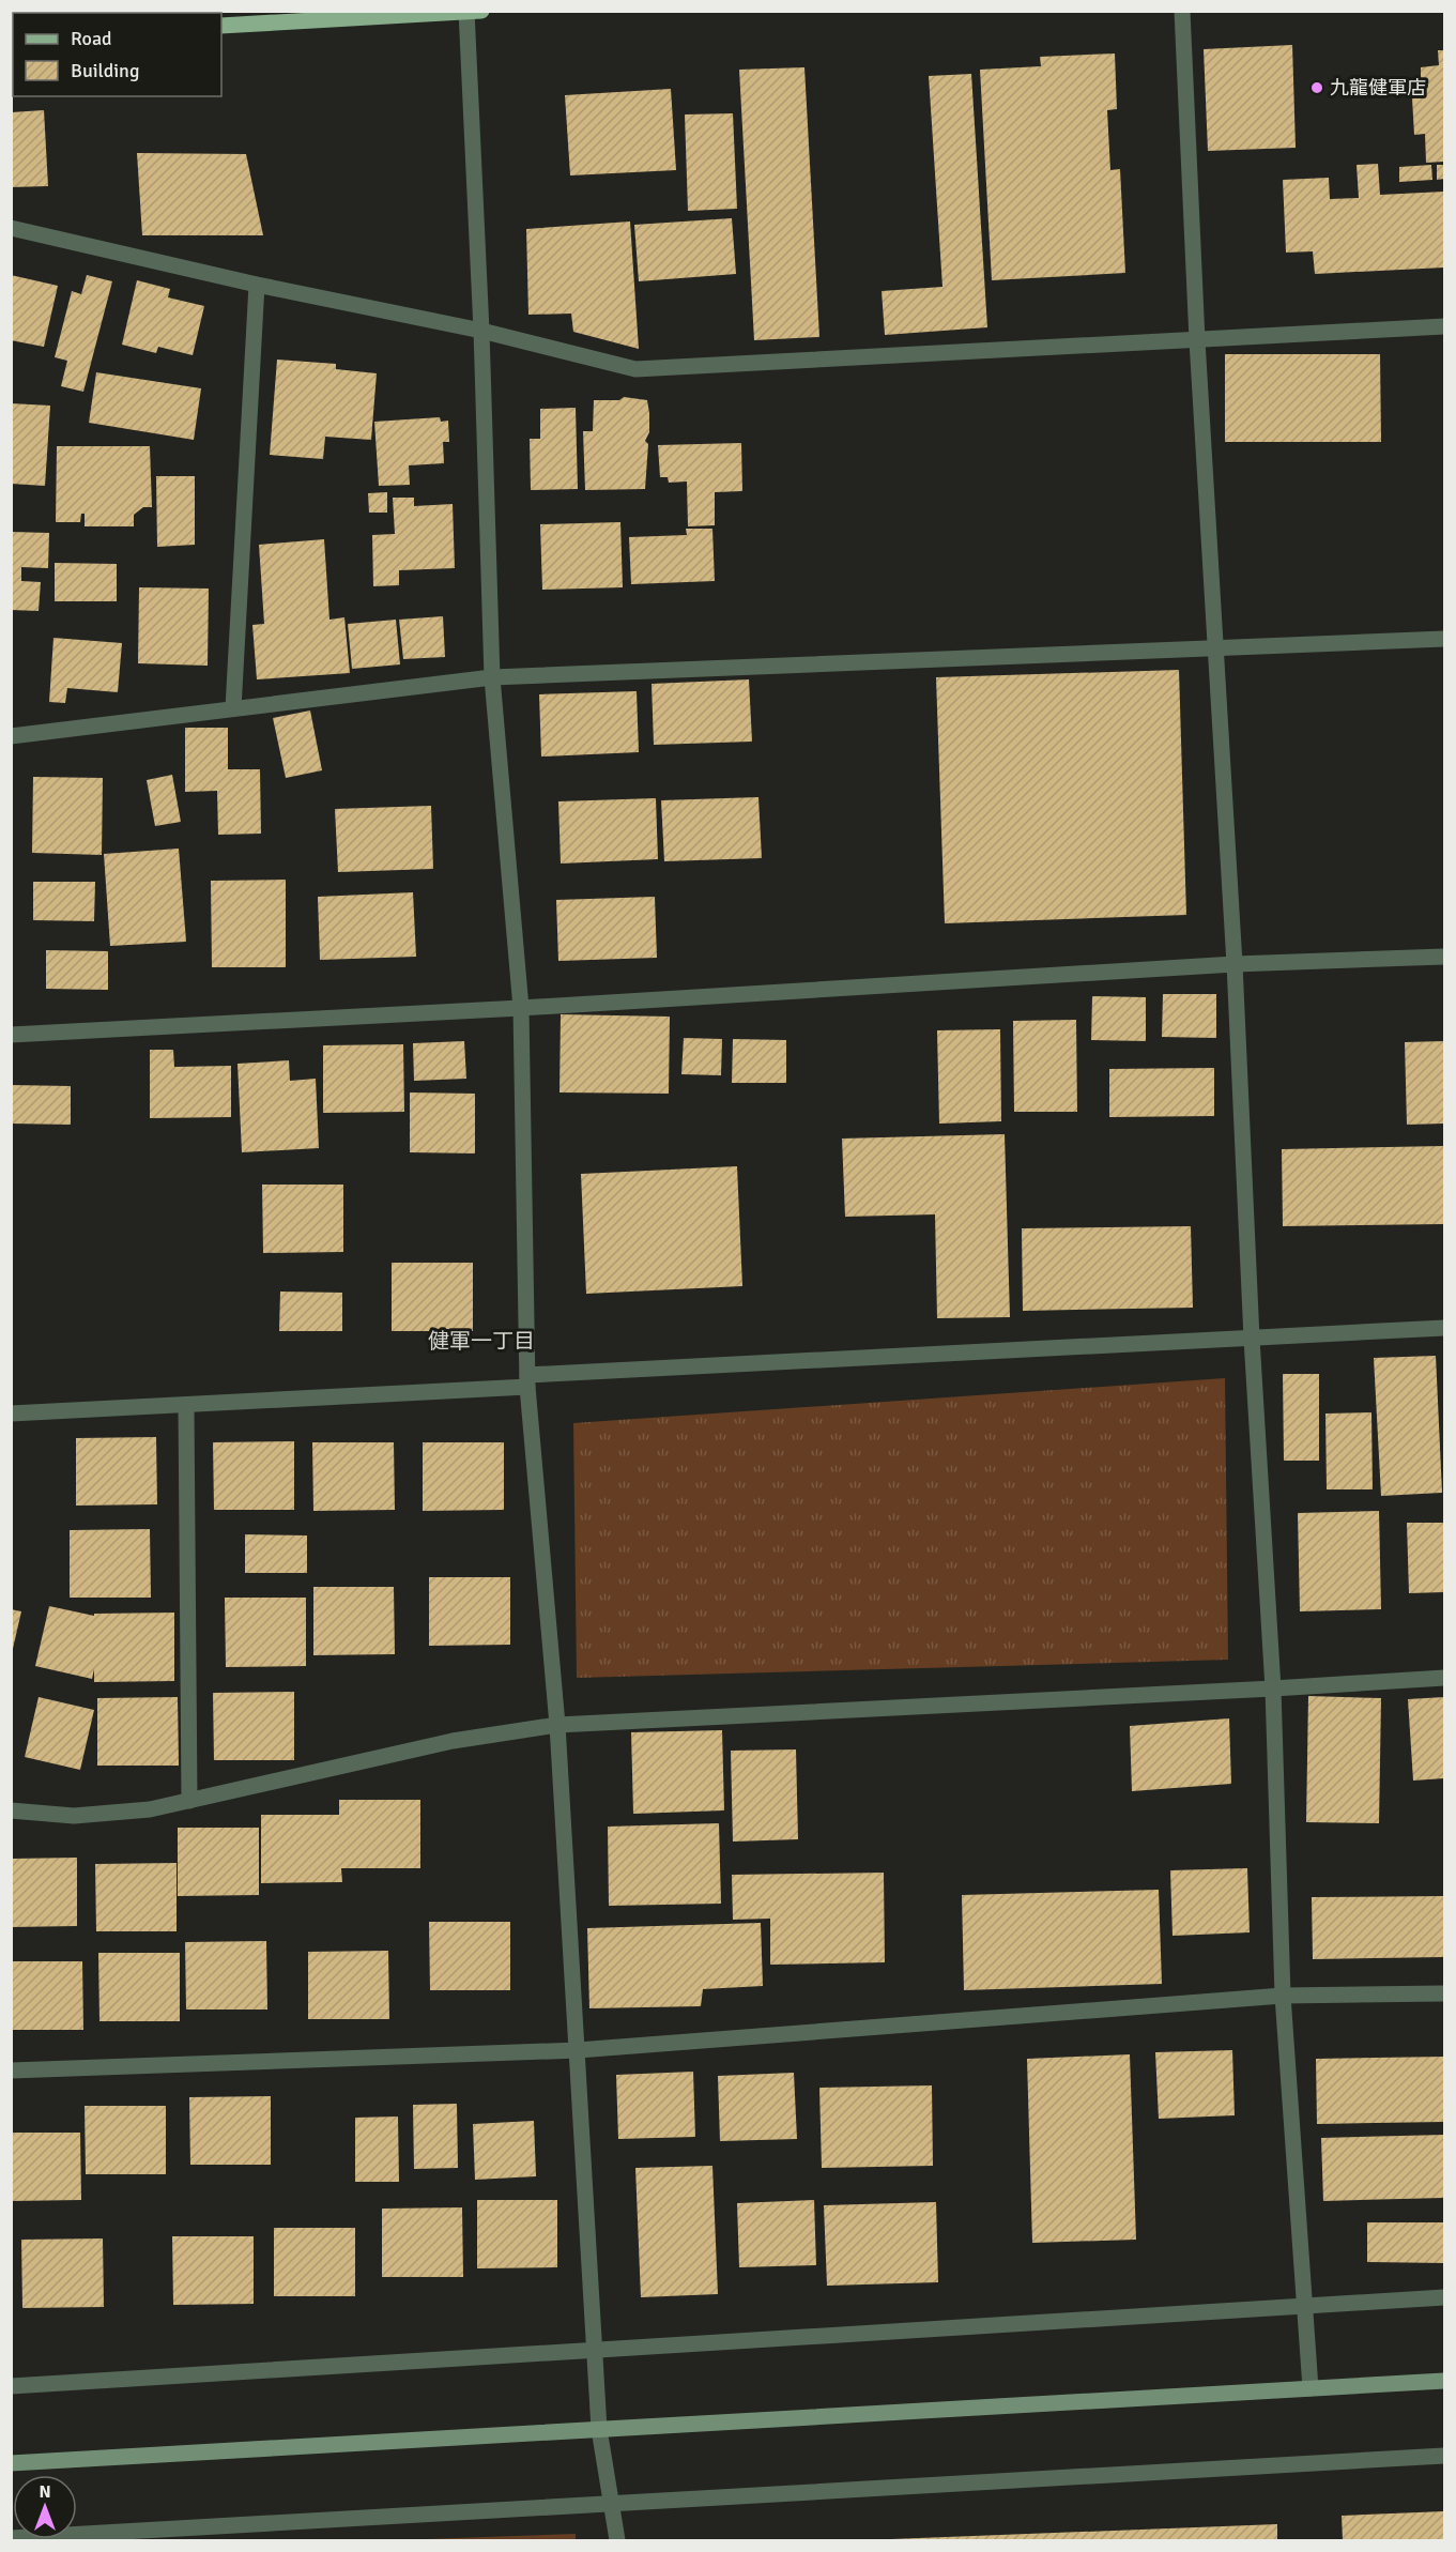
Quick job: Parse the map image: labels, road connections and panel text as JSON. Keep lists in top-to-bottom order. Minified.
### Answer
{"districts":["健軍一丁目"],"places":["九龍健軍店"],"legend":["Road","Building"],"north":"top"}
